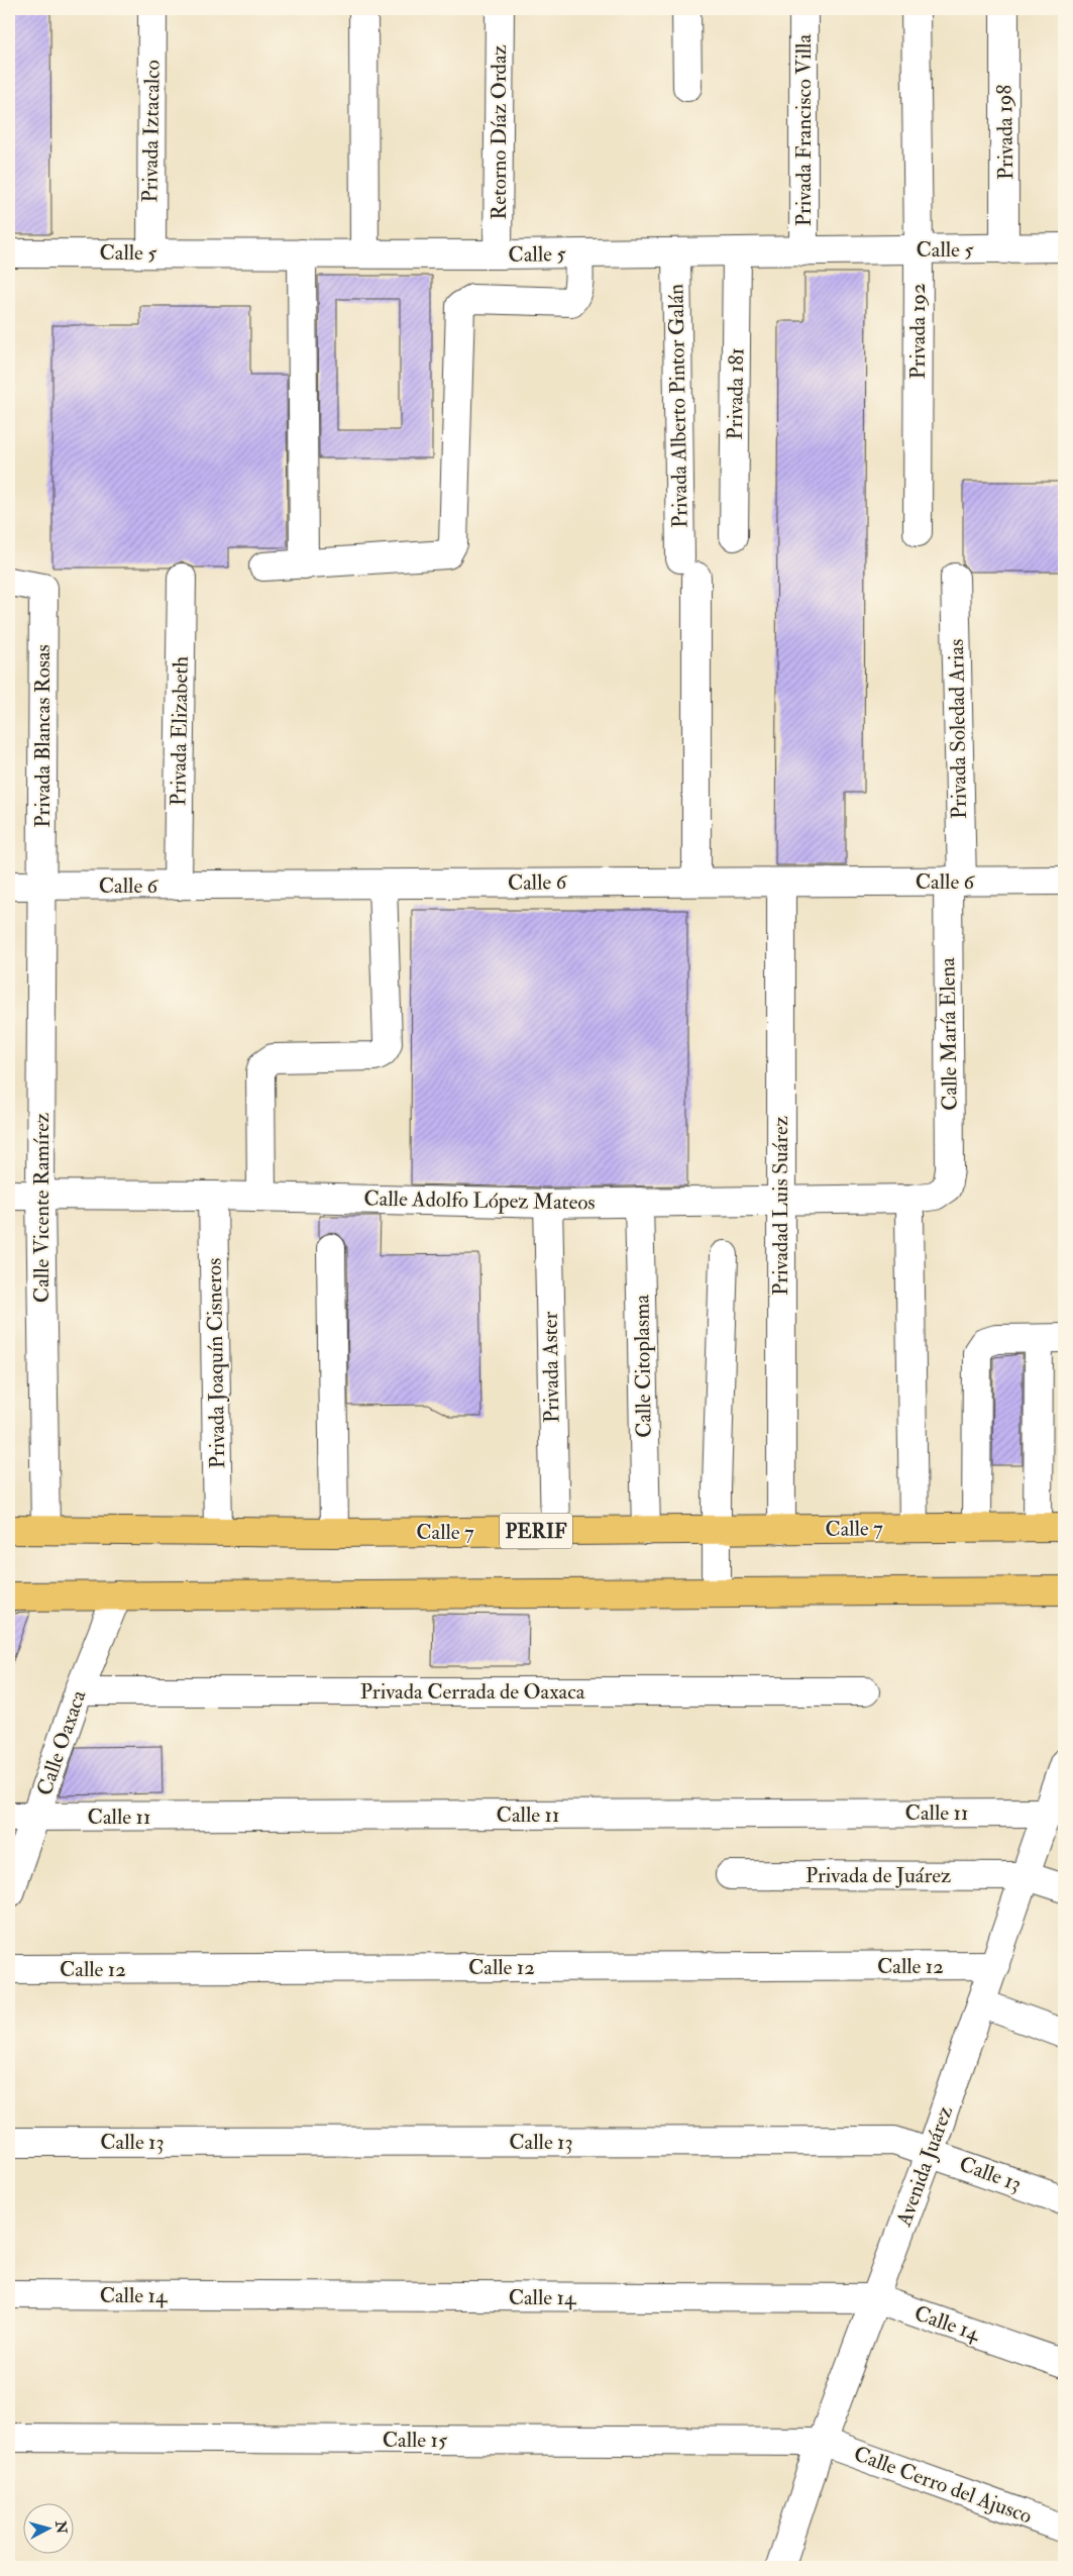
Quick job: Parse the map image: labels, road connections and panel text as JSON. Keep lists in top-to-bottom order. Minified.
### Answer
{"streets":{"main road":["Calle 7","PERIF"],"street":["Privada Francisco Villa","Privada Iztacalco","Retorno Díaz Ordaz","Privada 198","Calle 5","Privada 192","Privada 181","Privada Alberto Pintor Galán","Privada Soledad Arias","Privada Elizabeth","Privada Blancas Rosas","Calle 6","Calle María Elena","Calle Adolfo López Mateos","Privadad Luis Suárez","Calle Vicente Ramírez","Privada Joaquín Cisneros","Calle Citoplasma","Privada Aster","Privada Cerrada de Oaxaca","Calle Oaxaca","Calle 11","Privada de Juárez","Calle 12","Calle 13","Avenida Juárez","Calle 14","Calle 15","Calle Cerro del Ajusco"]},"crossings":[["Privada Francisco Villa","Calle 5"],["Privada Iztacalco","Calle 5"],["Retorno Díaz Ordaz","Calle 5"],["Privada 198","Calle 5"],["Calle 5","Privada 192"],["Calle 5","Privada 181"],["Calle 5","Privada Alberto Pintor Galán"],["Privada Alberto Pintor Galán","Calle 6"],["Privada Soledad Arias","Calle 6"],["Privada Soledad Arias","Calle María Elena"],["Privada Elizabeth","Calle 6"],["Privada Blancas Rosas","Calle 6"],["Privada Blancas Rosas","Calle Vicente Ramírez"],["Calle 6","Calle María Elena"],["Calle 6","Privadad Luis Suárez"],["Calle 6","Calle Vicente Ramírez"],["Calle María Elena","Calle Adolfo López Mateos"],["Calle Adolfo López Mateos","Privadad Luis Suárez"],["Calle Adolfo López Mateos","Calle Vicente Ramírez"],["Calle Adolfo López Mateos","Privada Joaquín Cisneros"],["Calle Adolfo López Mateos","Calle Citoplasma"],["Calle Adolfo López Mateos","Privada Aster"],["Privadad Luis Suárez","Calle 7"],["Calle Vicente Ramírez","Calle 7"],["Privada Joaquín Cisneros","Calle 7"],["Calle Citoplasma","Calle 7"],["Privada Aster","Calle 7"],["Privada Cerrada de Oaxaca","Calle Oaxaca"],["Calle Oaxaca","Calle 11"],["Calle 11","Avenida Juárez"],["Privada de Juárez","Avenida Juárez"],["Calle 12","Avenida Juárez"],["Calle 13","Avenida Juárez"],["Avenida Juárez","Calle 14"],["Avenida Juárez","Calle 15"],["Avenida Juárez","Calle Cerro del Ajusco"],["Calle 15","Calle Cerro del Ajusco"]],"north":"right"}
